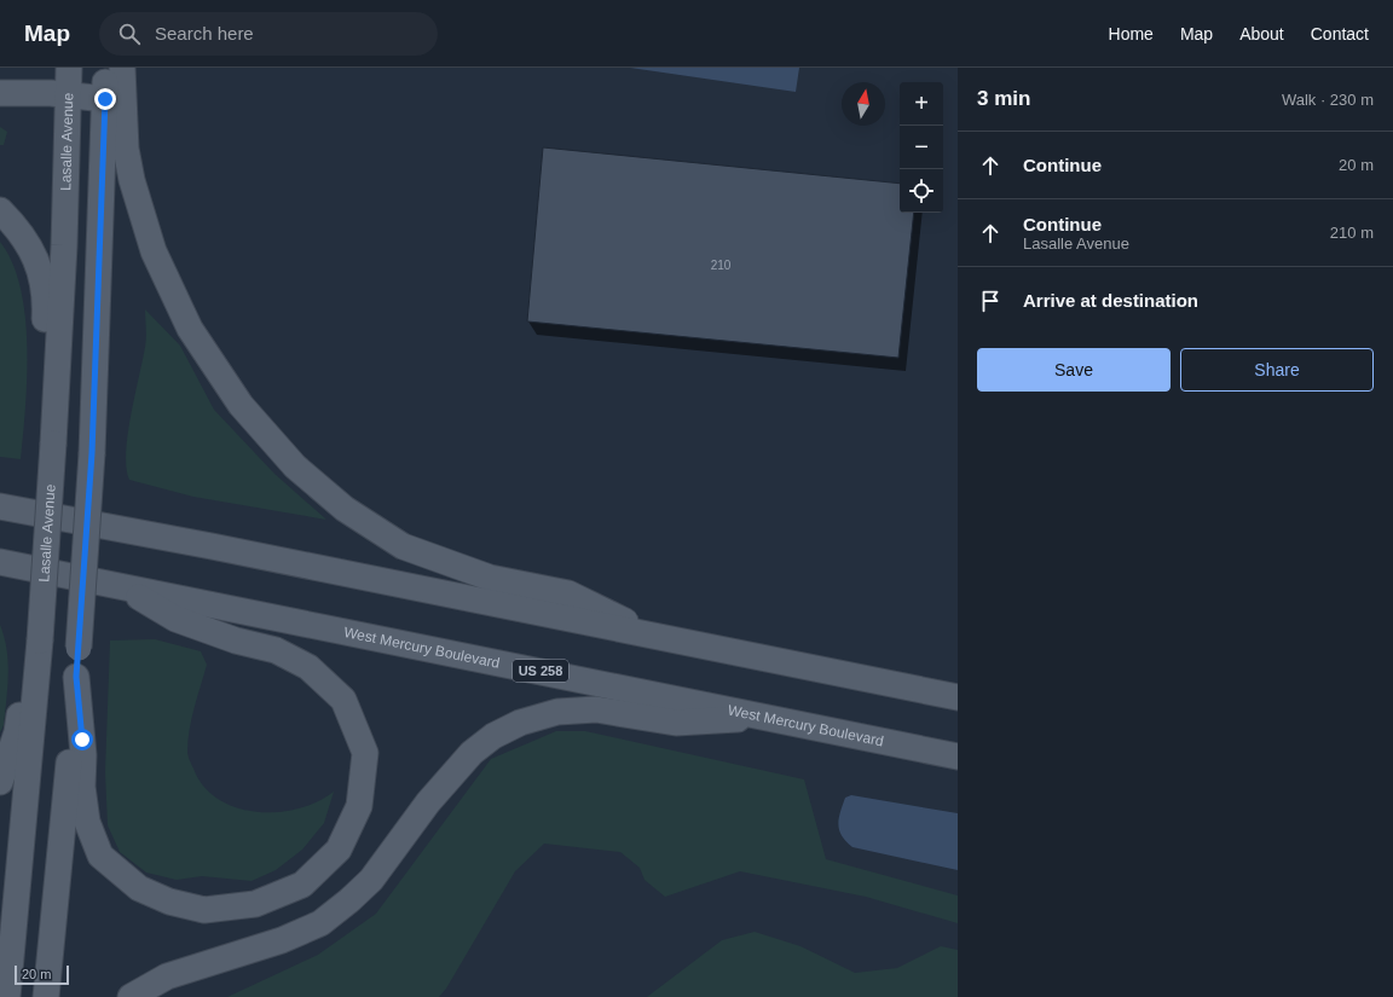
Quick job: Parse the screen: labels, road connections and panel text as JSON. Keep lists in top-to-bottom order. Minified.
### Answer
{"streets":{"main road":["Lasalle Avenue","West Mercury Boulevard","US 258"]},"house_numbers":["210"],"scale_bar":"20 m","north":"top","page":{"header":"Map","search":"Search here","nav":["Home","Map","About","Contact"],"heading":["3 min","Walk · 230 m"],"map_buttons":["+","−"],"list":[["Continue","20 m"],["Continue","Lasalle Avenue","210 m"],"Arrive at destination"],"buttons":["Save","Share"],"scale":"20 m"}}
